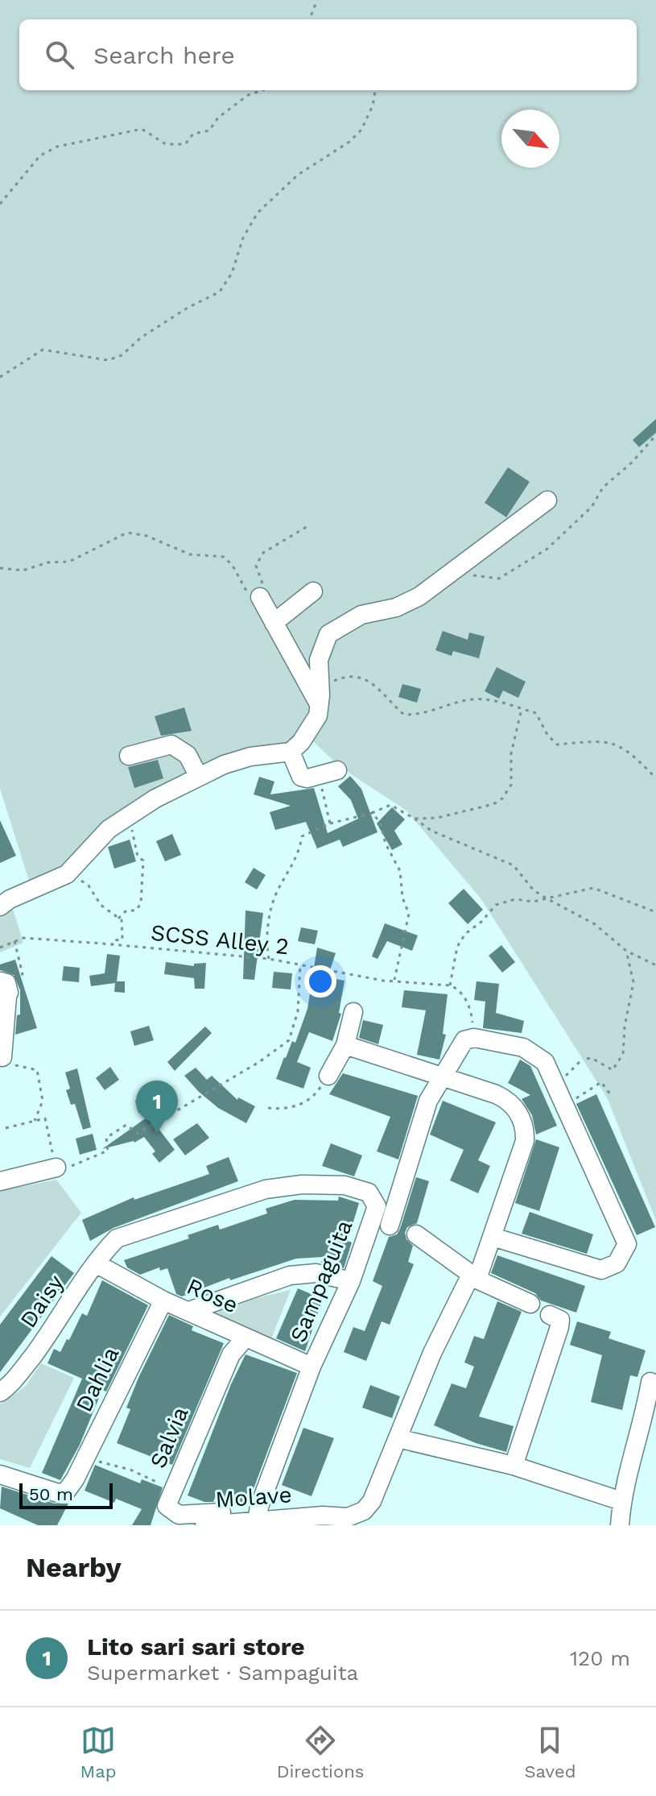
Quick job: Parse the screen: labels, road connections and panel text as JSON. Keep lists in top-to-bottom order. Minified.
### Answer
{"streets":{"street":["Sampaguita","Rose","Daisy","Dahlia","Salvia","Molave"],"path":["SCSS Alley 2"]},"crossings":[["Sampaguita","Rose"],["Sampaguita","Daisy"],["Sampaguita","Molave"],["Rose","Daisy"],["Rose","Dahlia"],["Rose","Salvia"]],"scale_bar":"50 m","north":"bottom right","page":{"search":"Search here","pins":"1","scale":"50 m","heading":"Nearby","list":[{"mark":"1","name":"Lito sari sari store","note":"Supermarket · Sampaguita","value":"120 m"}],"nav":["Map","Directions","Saved"]}}
